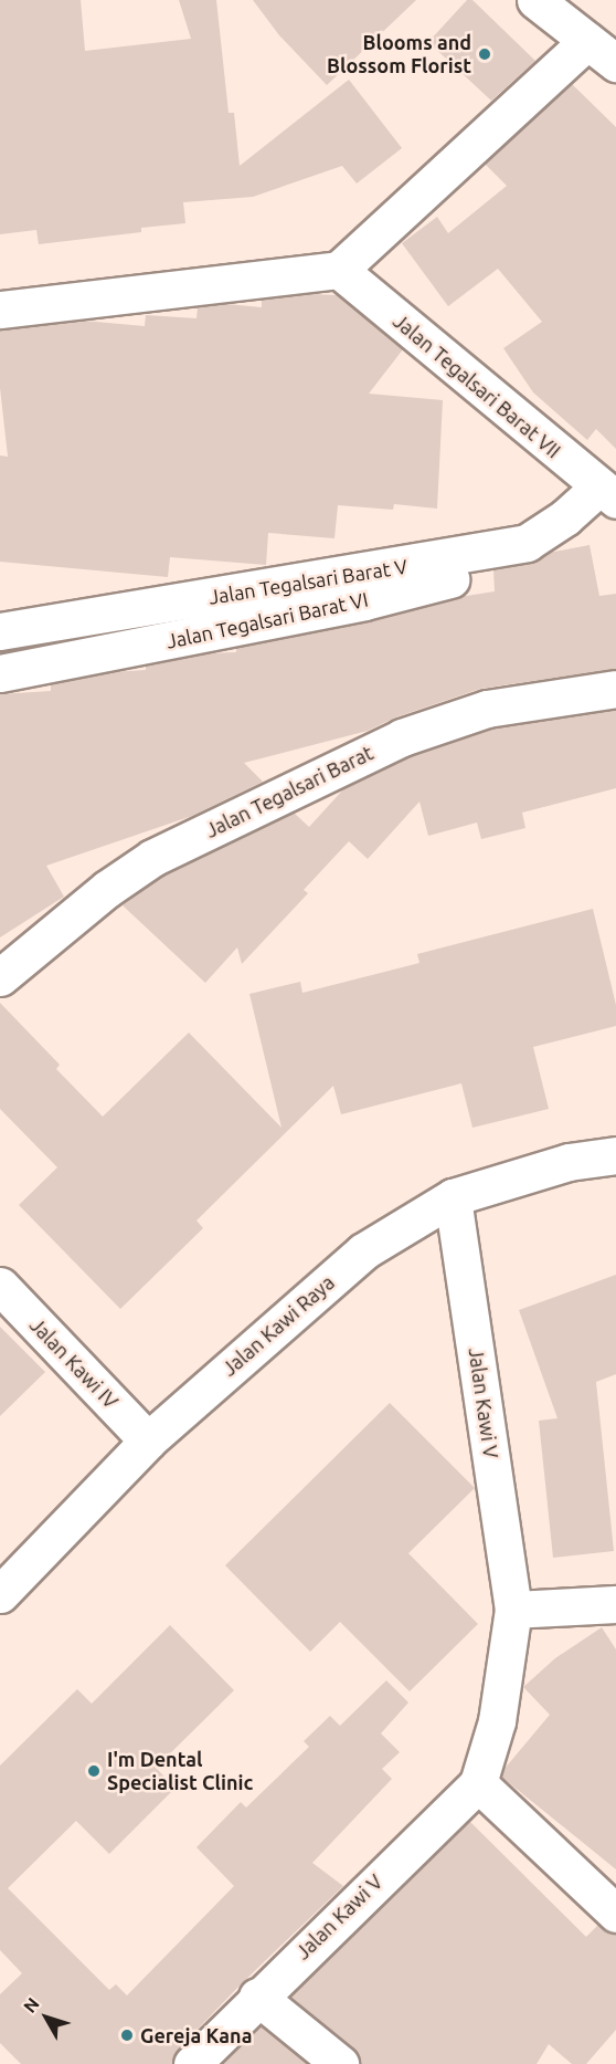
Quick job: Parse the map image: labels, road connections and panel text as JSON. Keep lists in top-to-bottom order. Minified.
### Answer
{"streets":{"street":["Jalan Tegalsari Barat VII","Jalan Tegalsari Barat V","Jalan Tegalsari Barat VI","Jalan Tegalsari Barat","Jalan Kawi Raya","Jalan Kawi IV","Jalan Kawi V"]},"crossings":[["Jalan Tegalsari Barat VII","Jalan Tegalsari Barat V"],["Jalan Tegalsari Barat V","Jalan Tegalsari Barat VI"],["Jalan Kawi Raya","Jalan Kawi IV"],["Jalan Kawi Raya","Jalan Kawi V"]],"places":["Blooms and Blossom Florist","I'm Dental Specialist Clinic","Gereja Kana"],"north":"top left"}
